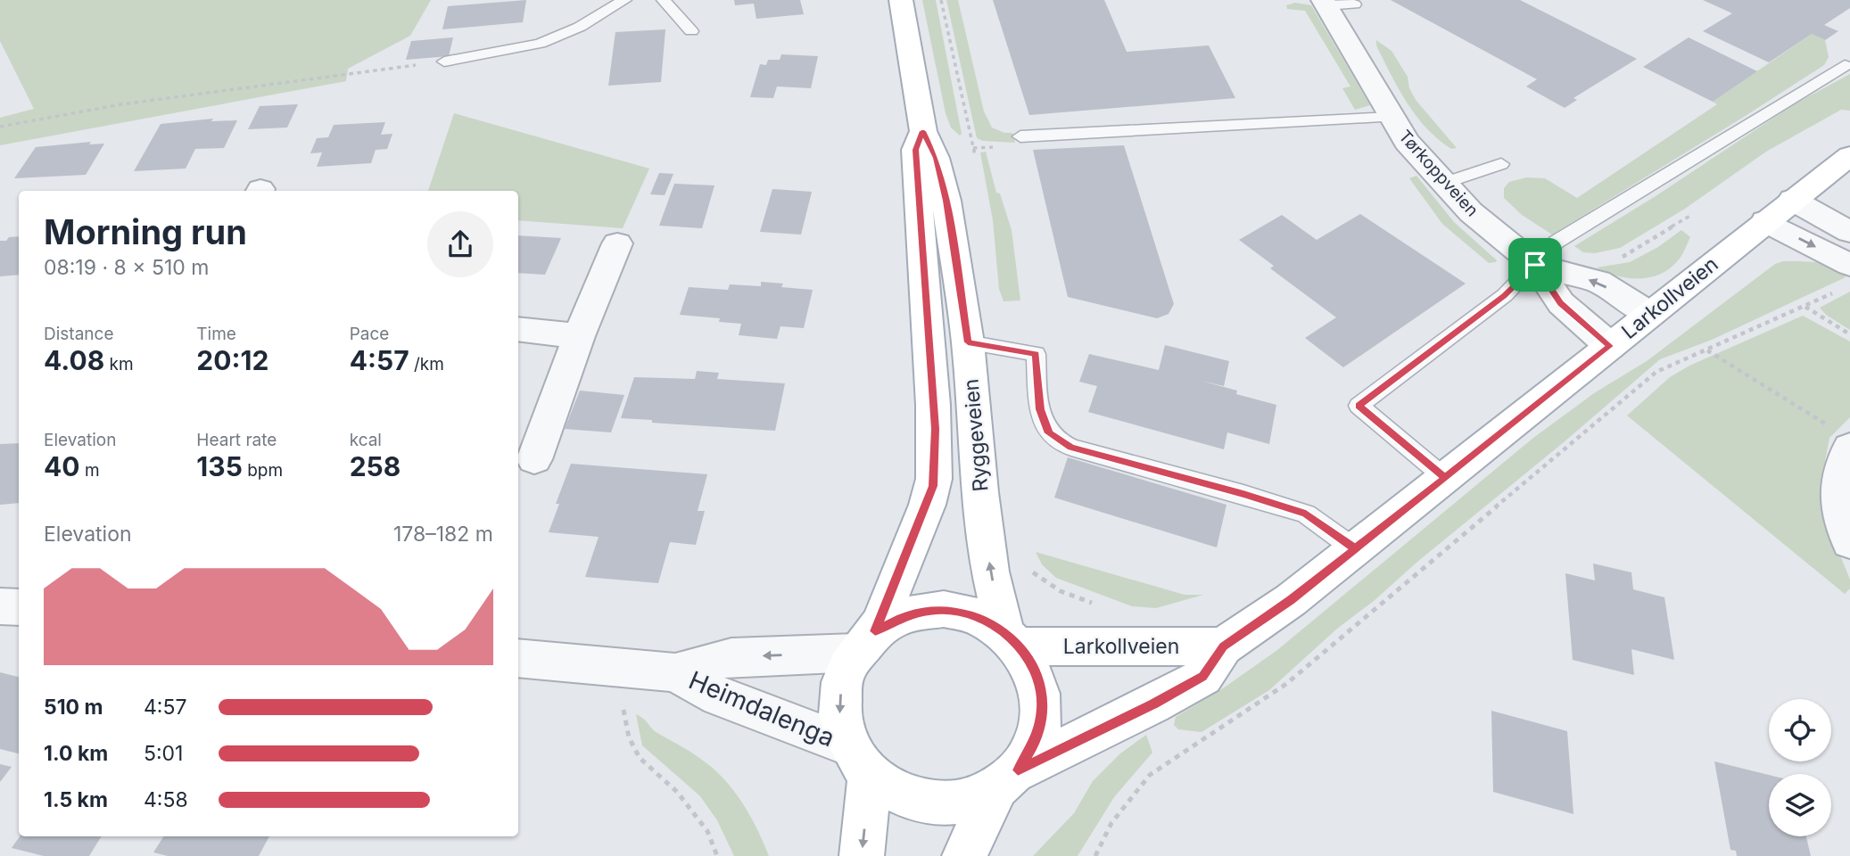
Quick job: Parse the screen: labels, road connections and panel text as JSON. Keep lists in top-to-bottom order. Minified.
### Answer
{"streets":{"main road":["Larkollveien","Ryggeveien"],"street":["Tørkoppveien","Heimdalenga"]},"crossings":[["Tørkoppveien","Larkollveien"],["Larkollveien","Ryggeveien"],["Larkollveien","Heimdalenga"],["Ryggeveien","Heimdalenga"]],"page":{"heading":["Morning run","08:19 · 8 × 510 m"],"stats":[["Distance","4.08 km"],["Time","20:12"],["Pace","4:57 /km"],["Elevation","40 m"],["Heart rate","135 bpm"],["kcal","258"]],"chart":["Elevation","178–182 m"],"list":[{"name":"510 m","note":"4:57"},{"name":"1.0 km","note":"5:01"},{"name":"1.5 km","note":"4:58"}]}}
